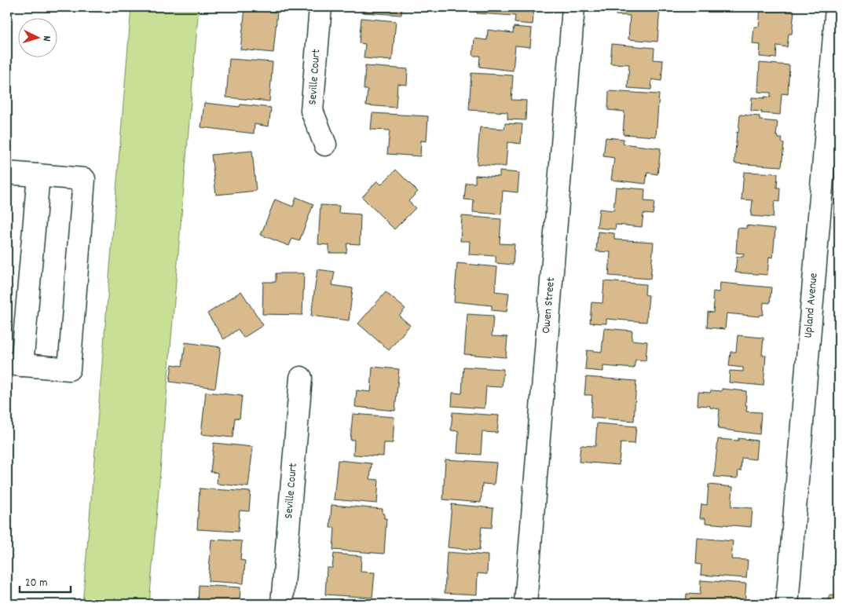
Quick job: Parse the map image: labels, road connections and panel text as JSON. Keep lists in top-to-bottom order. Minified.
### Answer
{"streets":{"street":["Seville Court","Owen Street","Upland Avenue"]},"scale_bar":"20 m","north":"right"}
